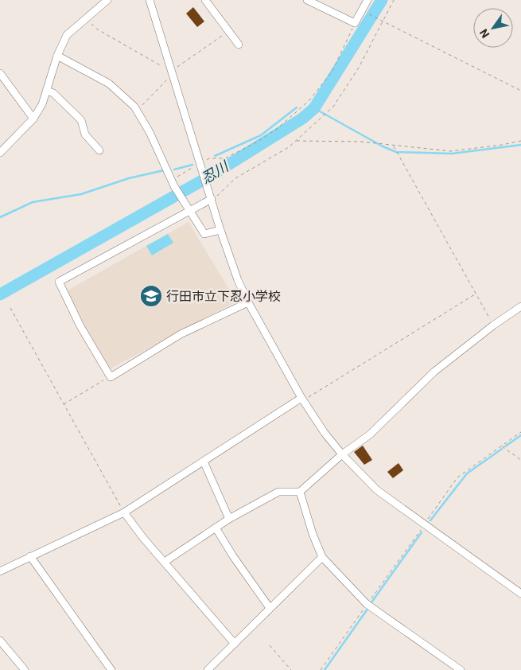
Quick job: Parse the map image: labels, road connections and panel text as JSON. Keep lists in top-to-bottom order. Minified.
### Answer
{"water":["忍川"],"places":{"school or university":["行田市立下忍小学校"]},"north":"bottom left"}
